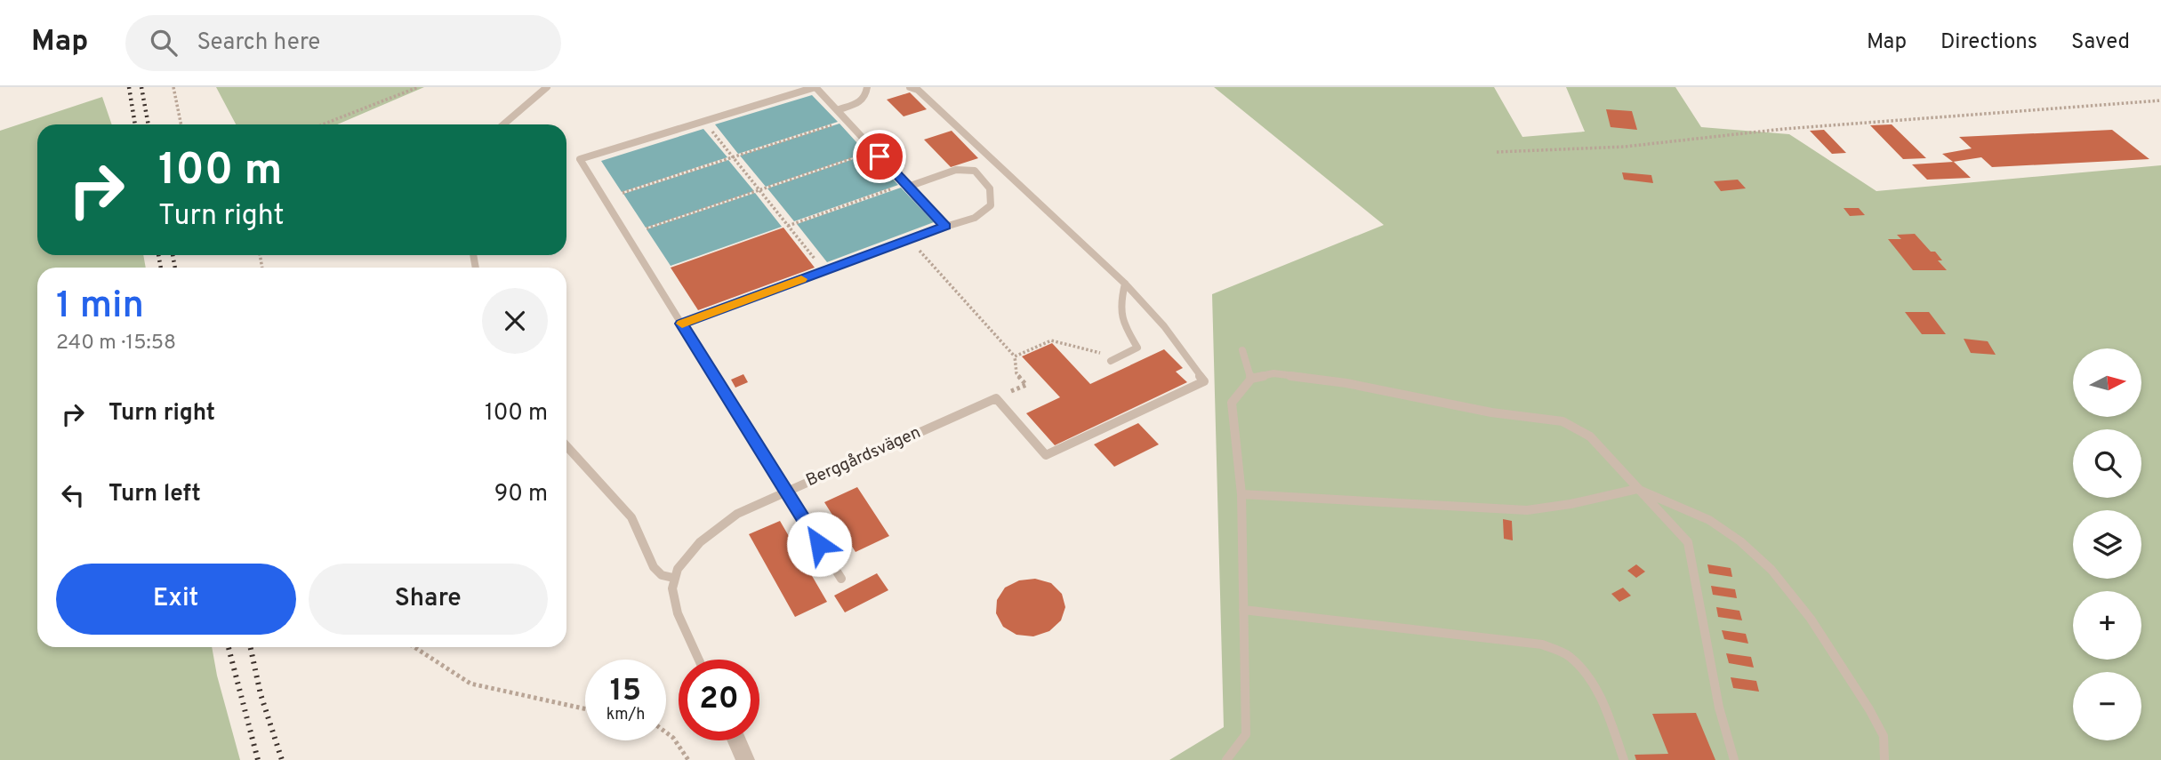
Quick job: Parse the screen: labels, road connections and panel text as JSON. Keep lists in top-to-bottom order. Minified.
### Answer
{"streets":{"lane":["Berggårdsvägen"]},"north":"right","page":{"header":"Map","search":"Search here","nav":["Map","Directions","Saved"],"turn":["100 m","Turn right"],"heading":["1 min","240 m · 15:58"],"map_buttons":["+","−"],"list":[{"name":"Turn right","value":"100 m"},{"name":"Turn left","value":"90 m"}],"buttons":["Exit","Share"],"speed":"15 km/h","limit":"20"}}
